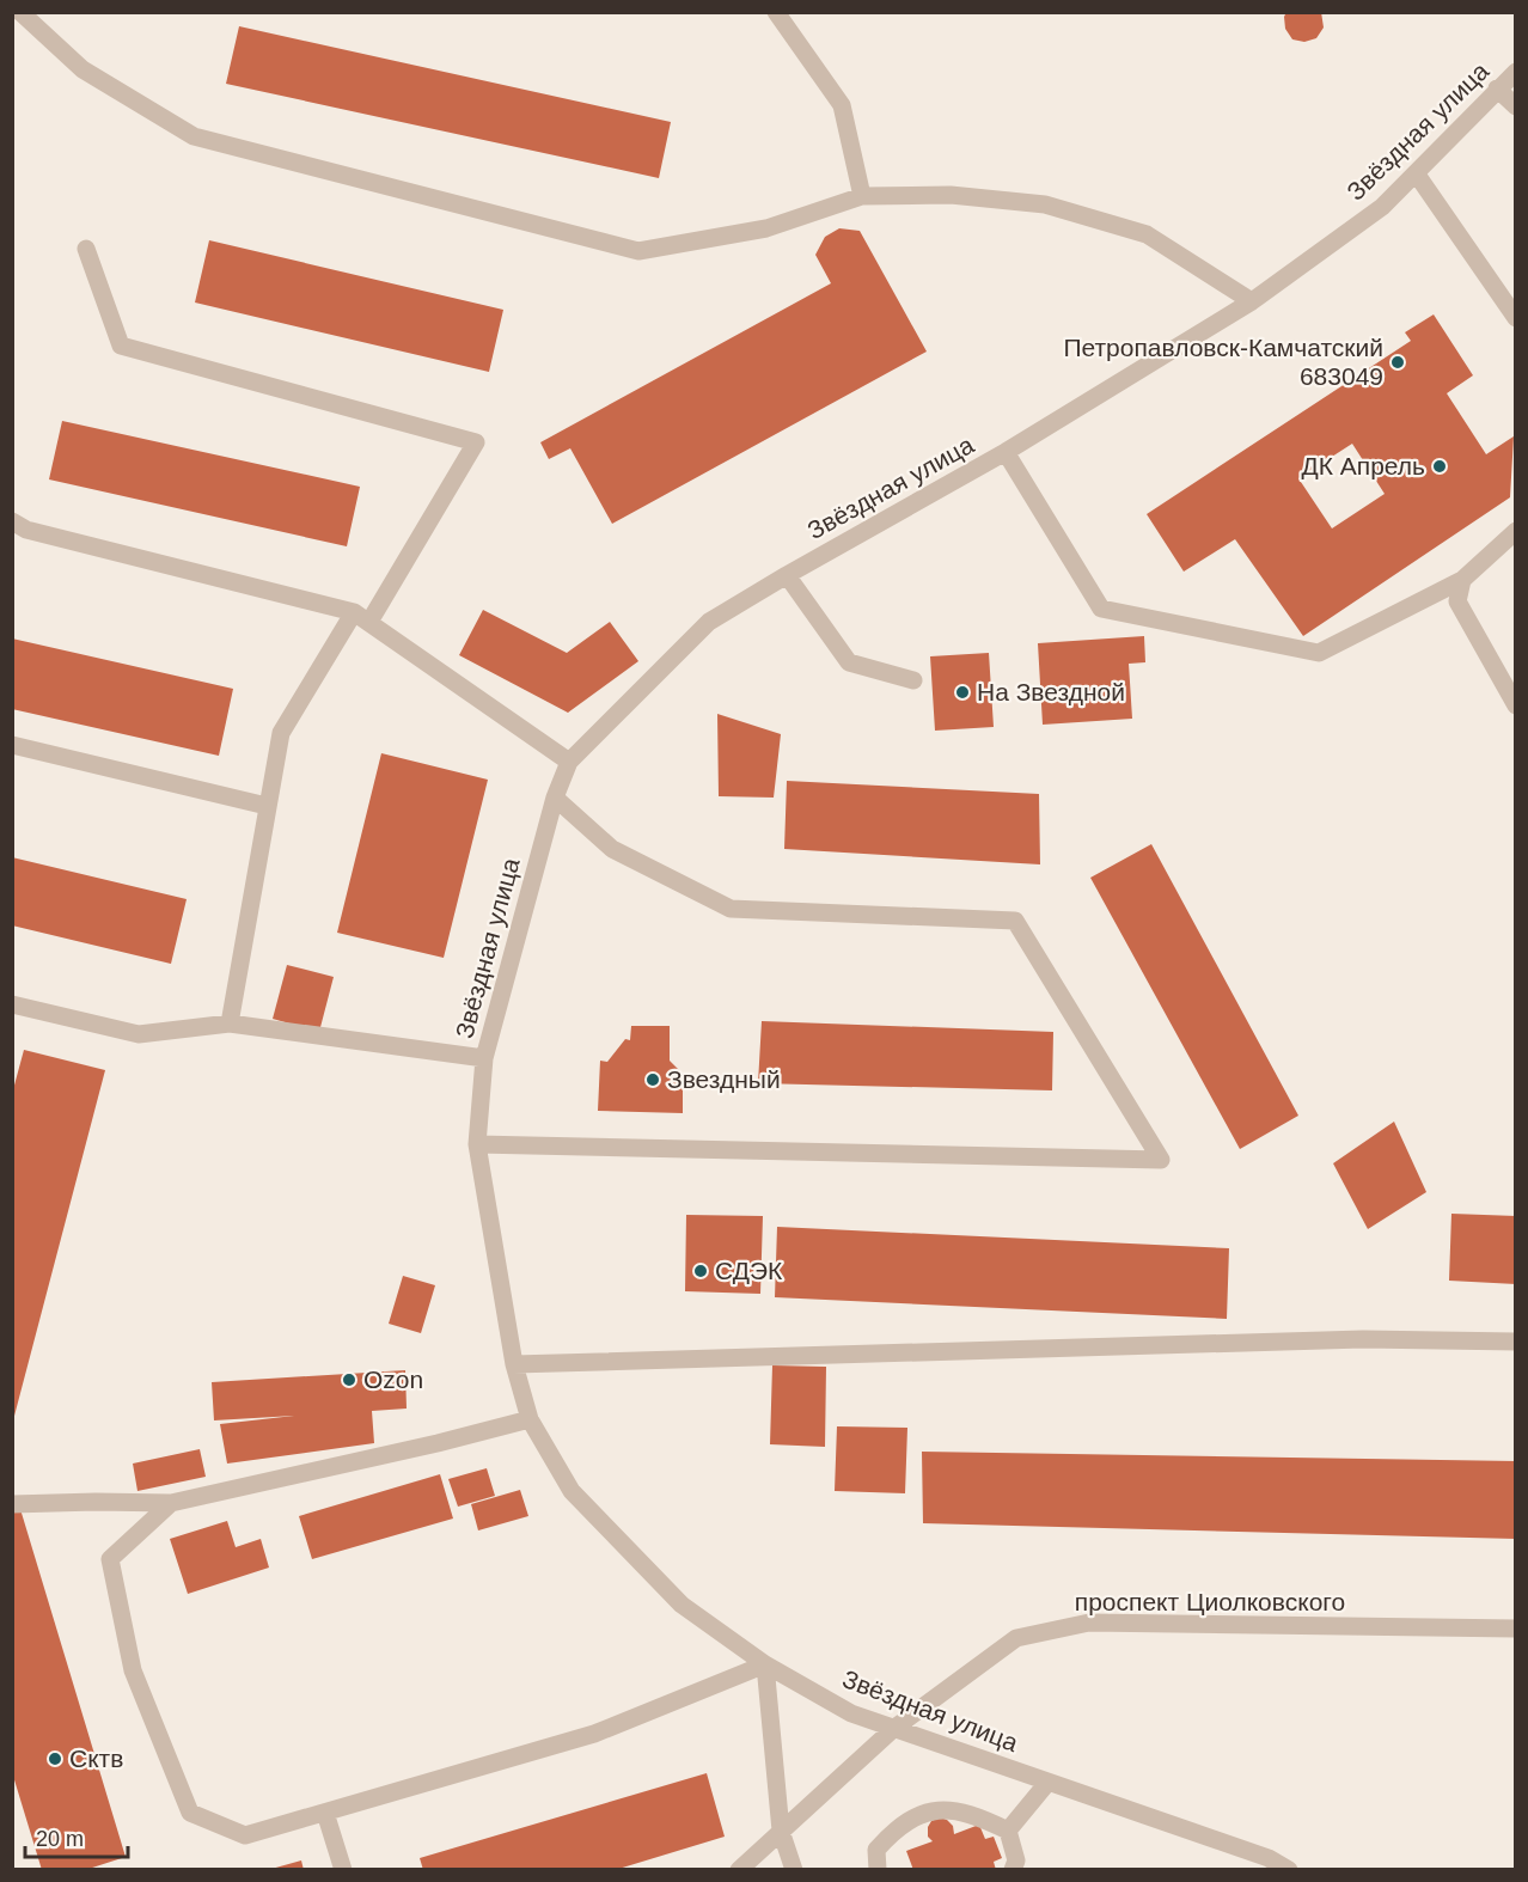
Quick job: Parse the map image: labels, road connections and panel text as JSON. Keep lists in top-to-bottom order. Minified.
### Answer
{"streets":{"street":["Звёздная улица","проспект Циолковского"]},"crossings":[["Звёздная улица","проспект Циолковского"]],"places":["Петропавловск-Камчатский 683049","ДК Апрель","На Звездной","Звездный","СДЭК","Ozon","Сктв"],"scale_bar":"20 m"}
